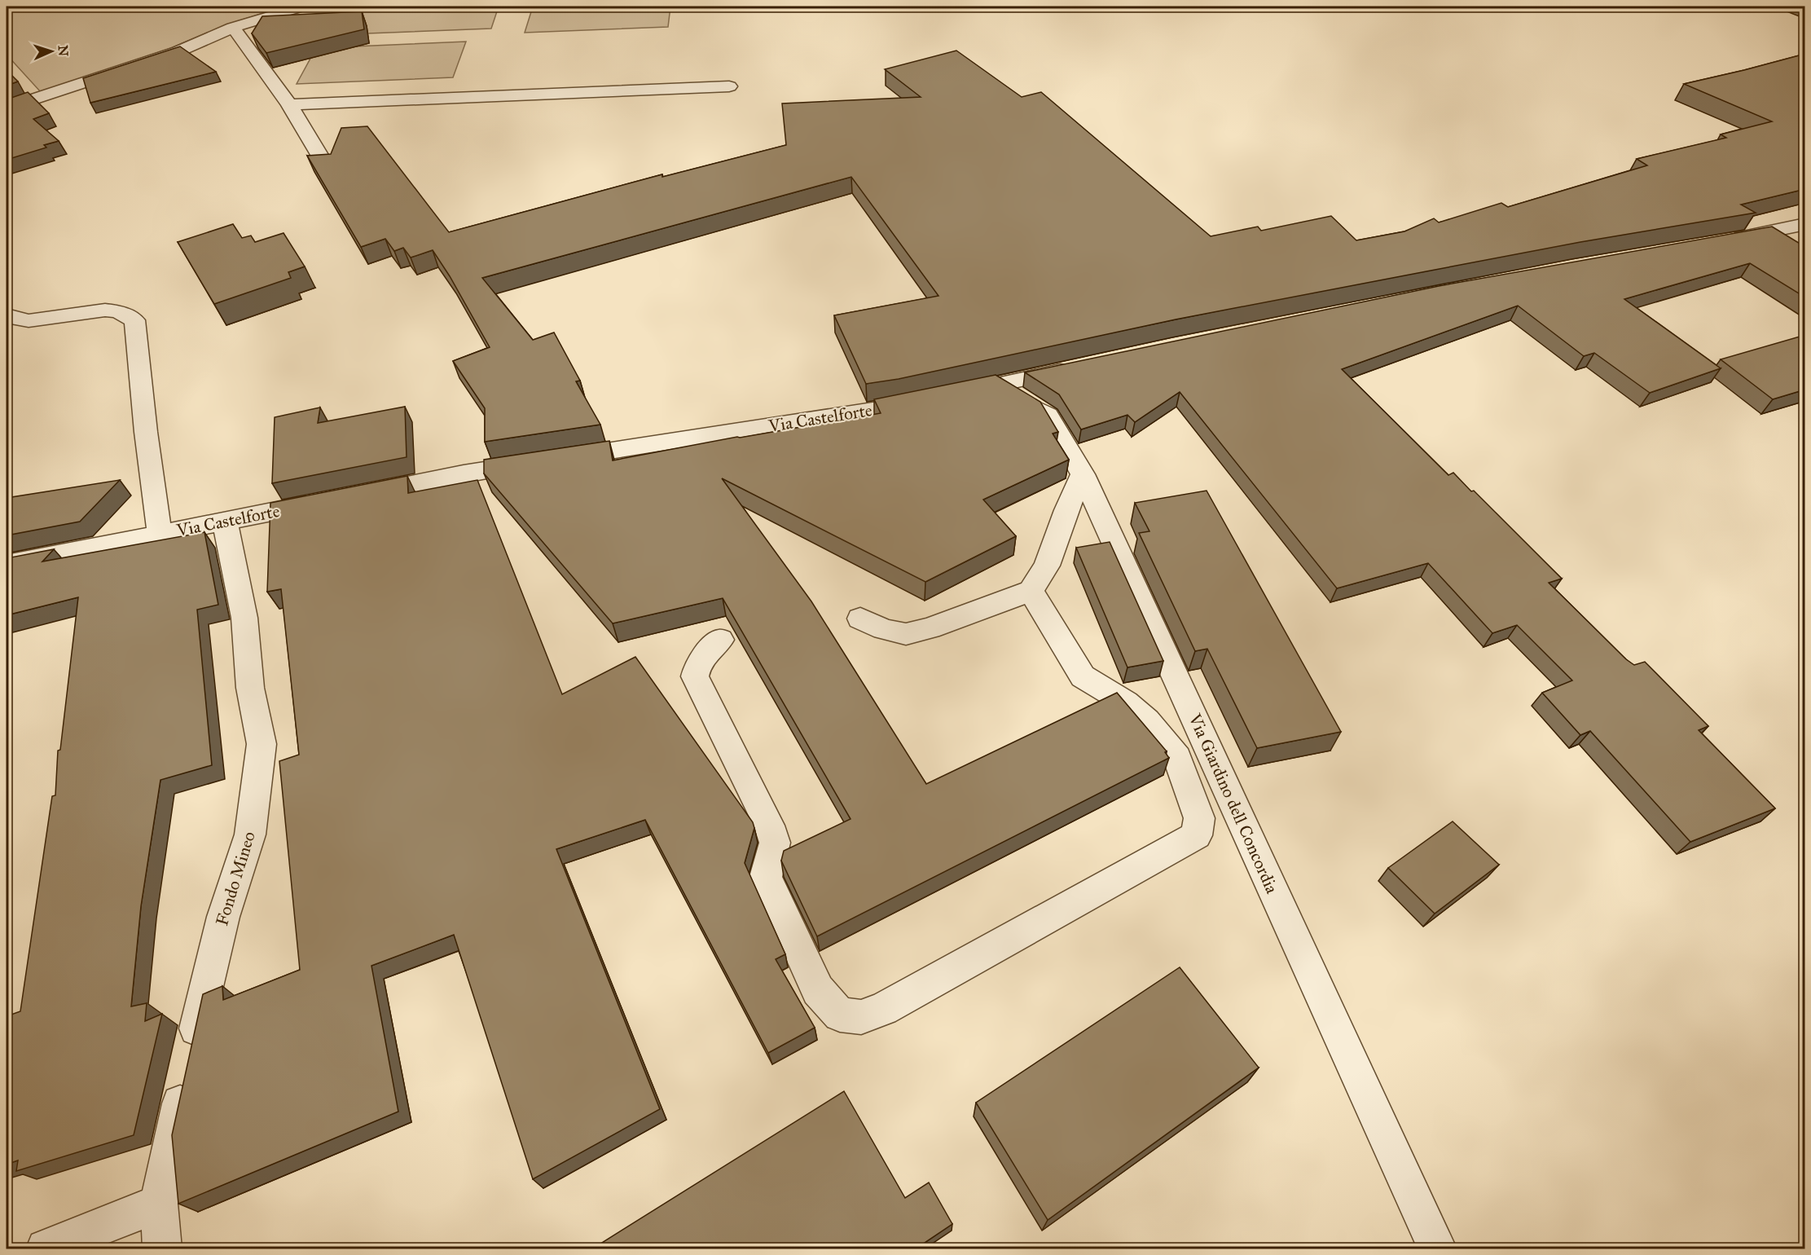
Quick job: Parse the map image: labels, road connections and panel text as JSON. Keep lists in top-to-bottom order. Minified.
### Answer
{"streets":{"street":["Via Castelforte","Via Giardino dell Concordia","Fondo Mineo"]},"crossings":[["Via Castelforte","Fondo Mineo"]],"north":"right"}
